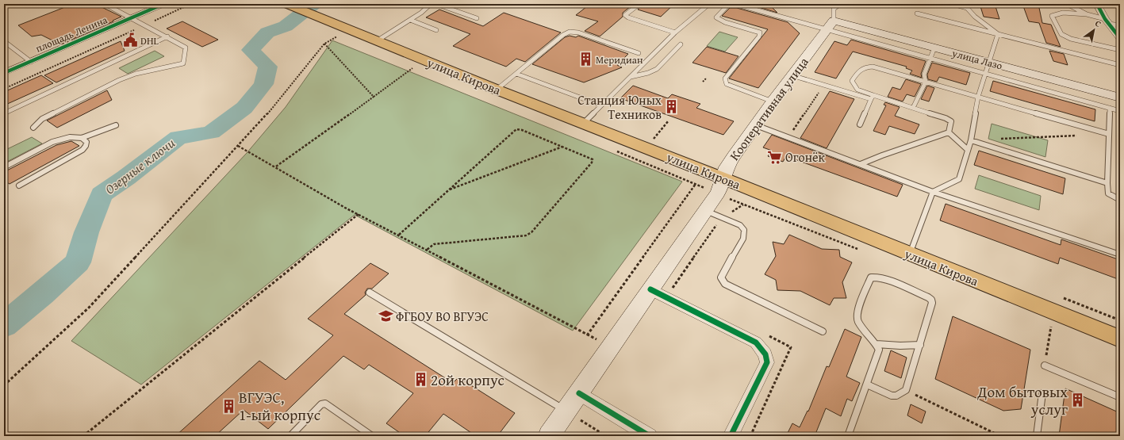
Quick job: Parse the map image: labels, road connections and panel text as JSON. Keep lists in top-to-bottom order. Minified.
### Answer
{"streets":{"main road":["улица Лазо","улица Кирова","Кооперативная улица"],"street":["площадь Ленина"]},"crossings":[["улица Лазо","Кооперативная улица"],["улица Кирова","Кооперативная улица"]],"water":["Озерные ключи"],"places":{"public building":["DHL"],"building":["Меридиан","Станция Юных Техников","2ой корпус","Дом бытовых услуг","ВГУЭС, 1-ый корпус"],"supermarket":["Огонёк"],"school or university":["ФГБОУ ВО ВГУЭС"]},"north":"top right"}
